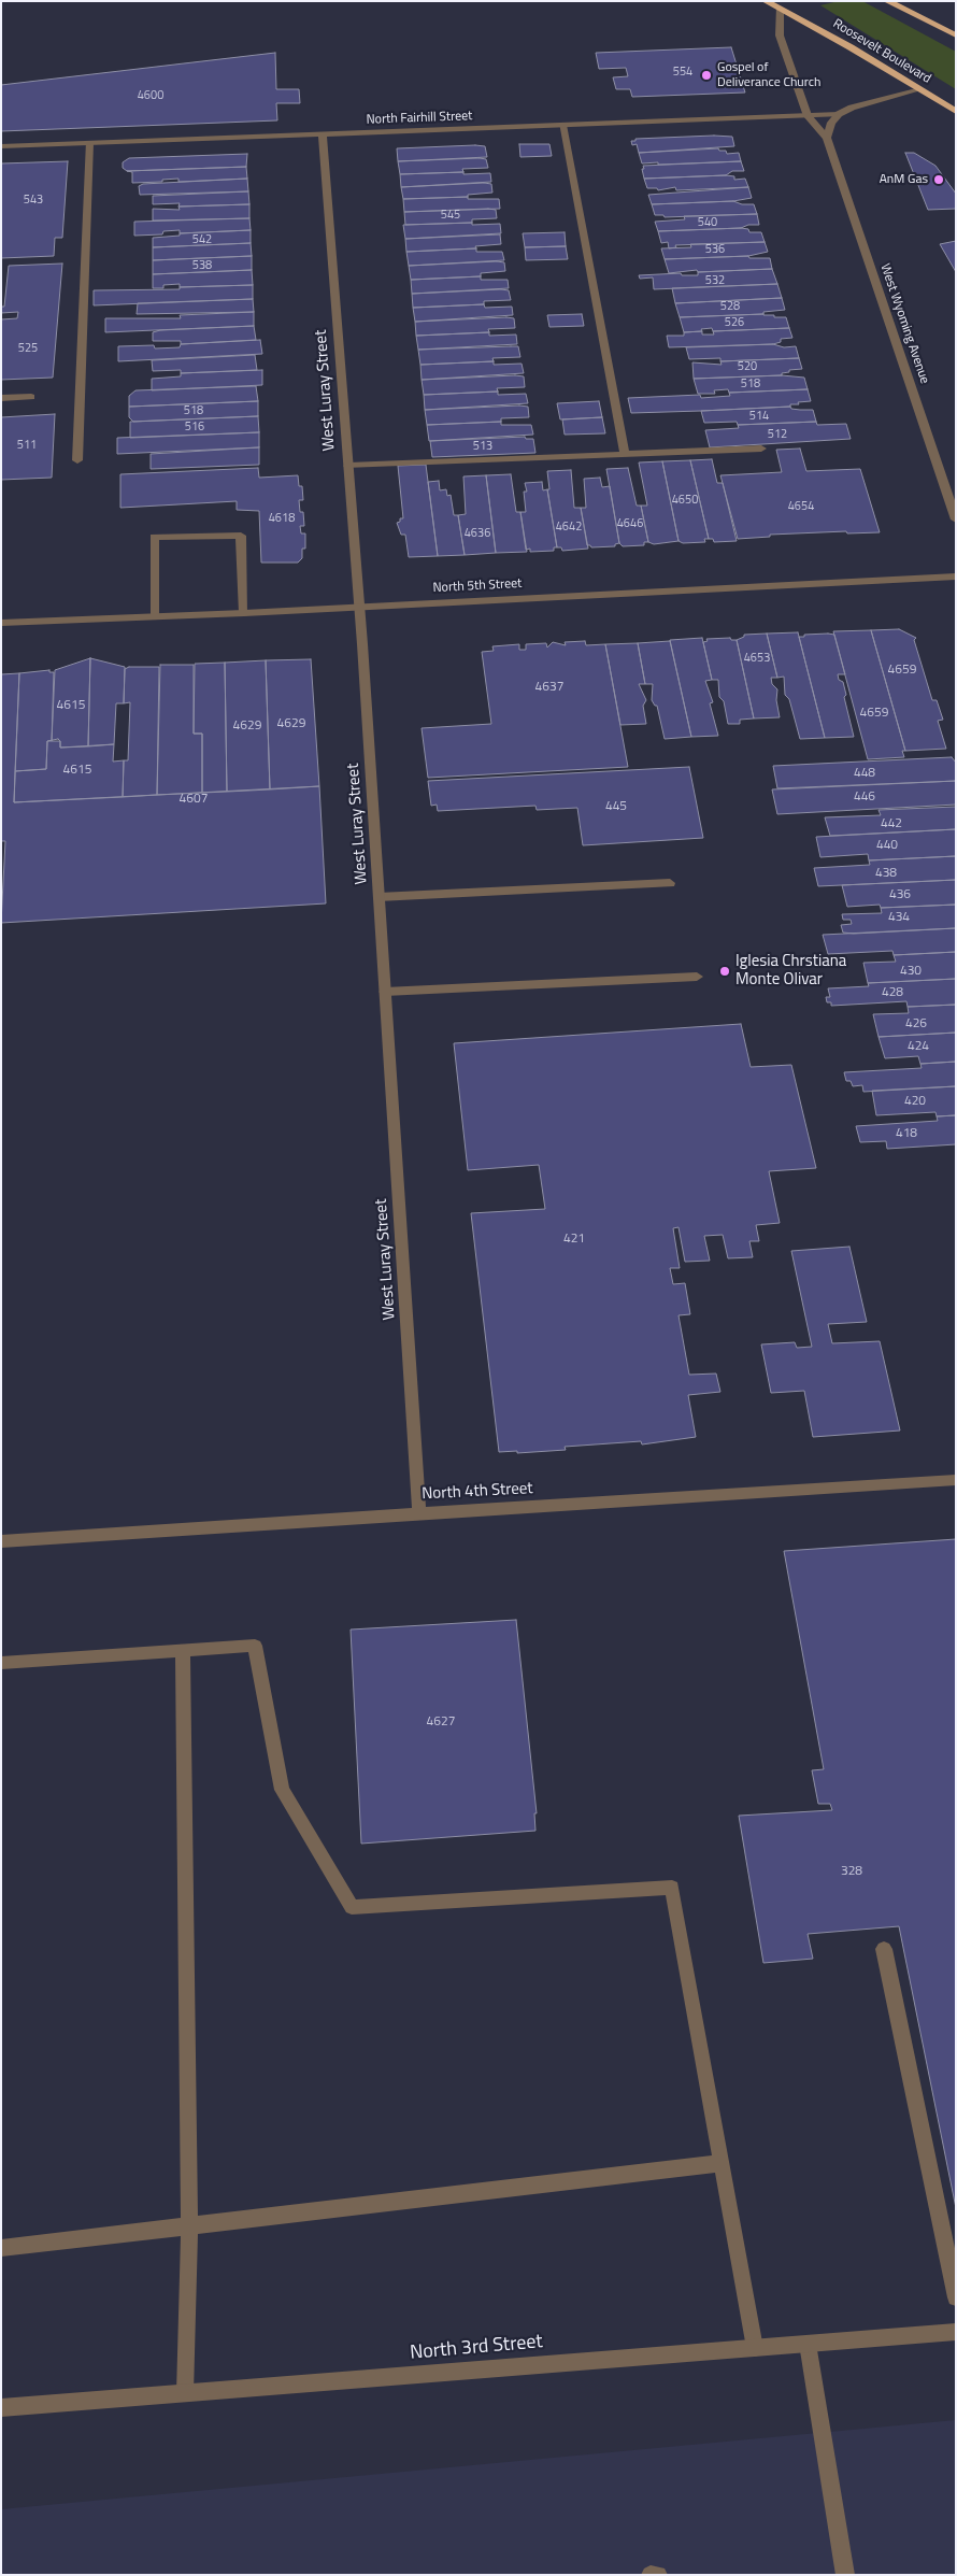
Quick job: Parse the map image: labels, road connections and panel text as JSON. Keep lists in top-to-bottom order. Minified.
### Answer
{"streets":{"highway":["Roosevelt Boulevard"],"street":["North Fairhill Street","West Wyoming Avenue","West Luray Street","North 5th Street","North 4th Street","North 3rd Street"]},"crossings":[["Roosevelt Boulevard","West Wyoming Avenue"],["North Fairhill Street","West Wyoming Avenue"],["North Fairhill Street","West Luray Street"],["West Luray Street","North 5th Street"],["West Luray Street","North 4th Street"]],"places":["Gospel of Deliverance Church","AnM Gas","Iglesia Chrstiana Monte Olivar"],"house_numbers":["554","4600","543","545","540","542","536","538","532","528","526","525","520","518","518","514","516","512","511","513","4650","4654","4618","4646","4642","4636","4653","4659","4637","4615","4659","4629","4629","4615","448","446","4607","445","442","440","438","436","434","430","428","426","424","420","418","421","4627","328"]}
